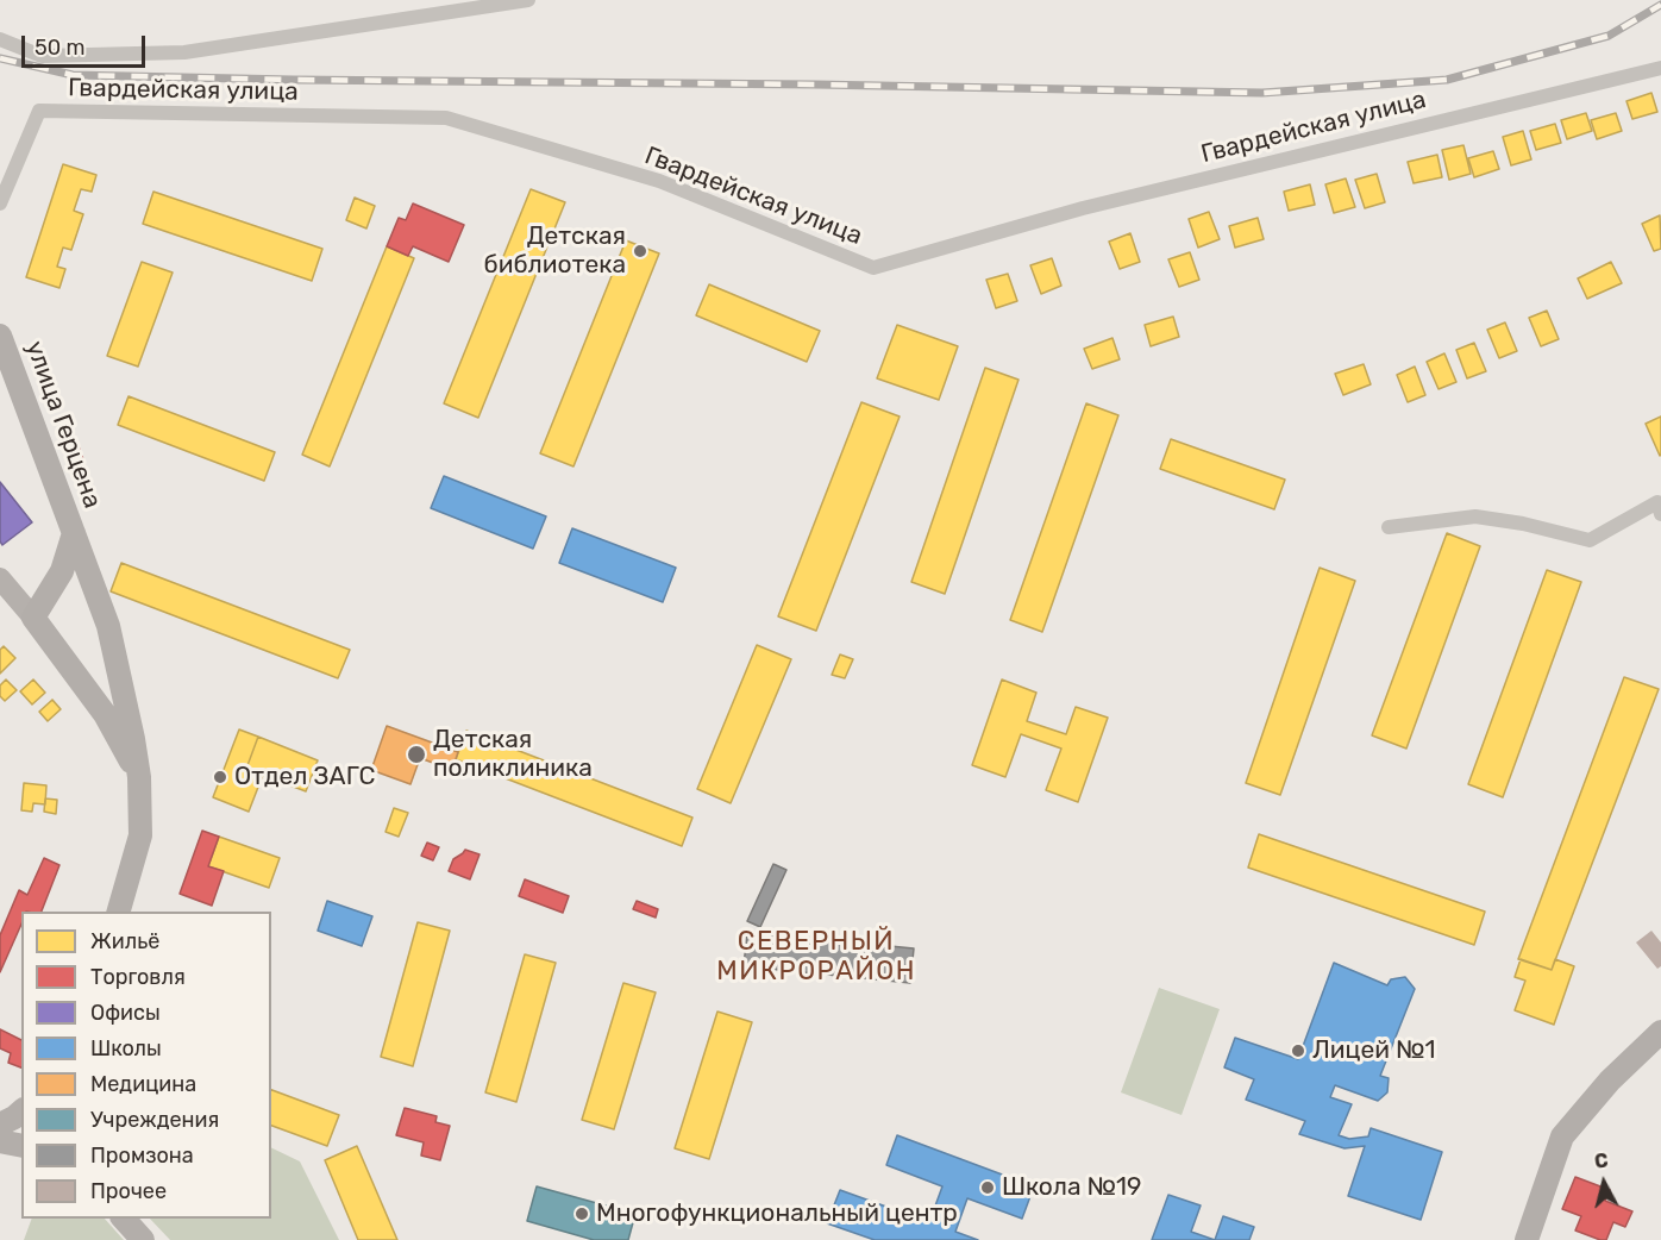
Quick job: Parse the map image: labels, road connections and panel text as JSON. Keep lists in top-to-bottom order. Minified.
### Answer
{"streets":{"main road":["улица Герцена"],"street":["Гвардейская улица"]},"districts":["СЕВЕРНЫЙ МИКРОРАЙОН"],"places":["Детская библиотека","Детская поликлиника","Отдел ЗАГС","Лицей №1","Школа №19","Многофункциональный центр"],"legend":["Жильё","Торговля","Офисы","Школы","Медицина","Учреждения","Промзона","Прочее"],"scale_bar":"50 m","north":"top"}
